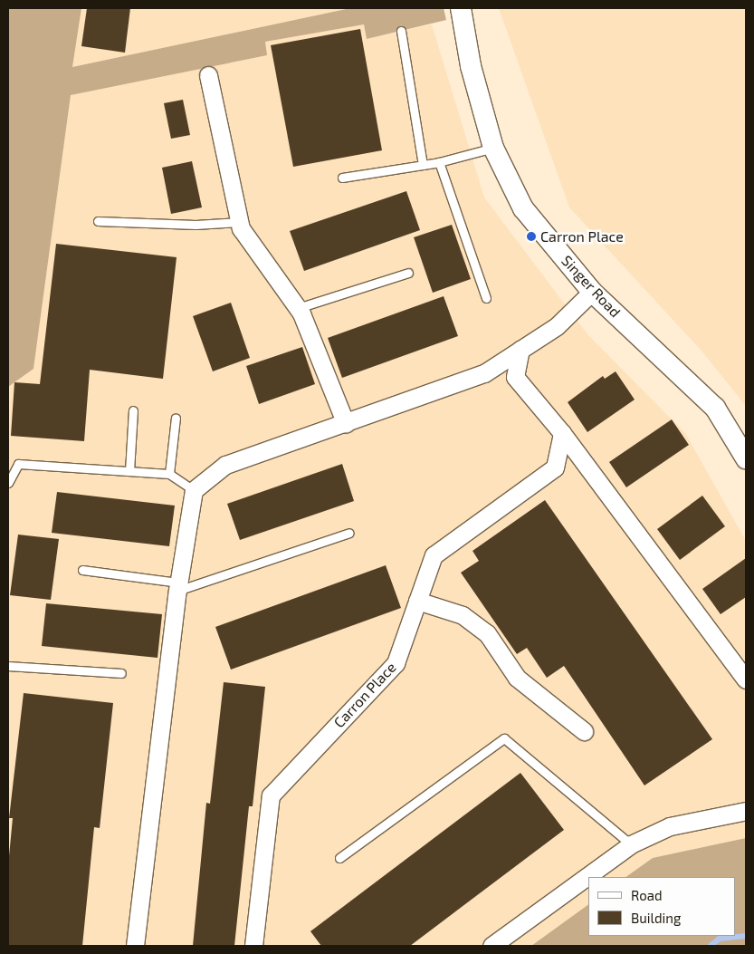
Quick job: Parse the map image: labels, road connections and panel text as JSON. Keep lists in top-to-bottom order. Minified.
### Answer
{"streets":{"street":["Singer Road","Carron Place"]},"places":["Carron Place"],"legend":["Road","Building"]}
